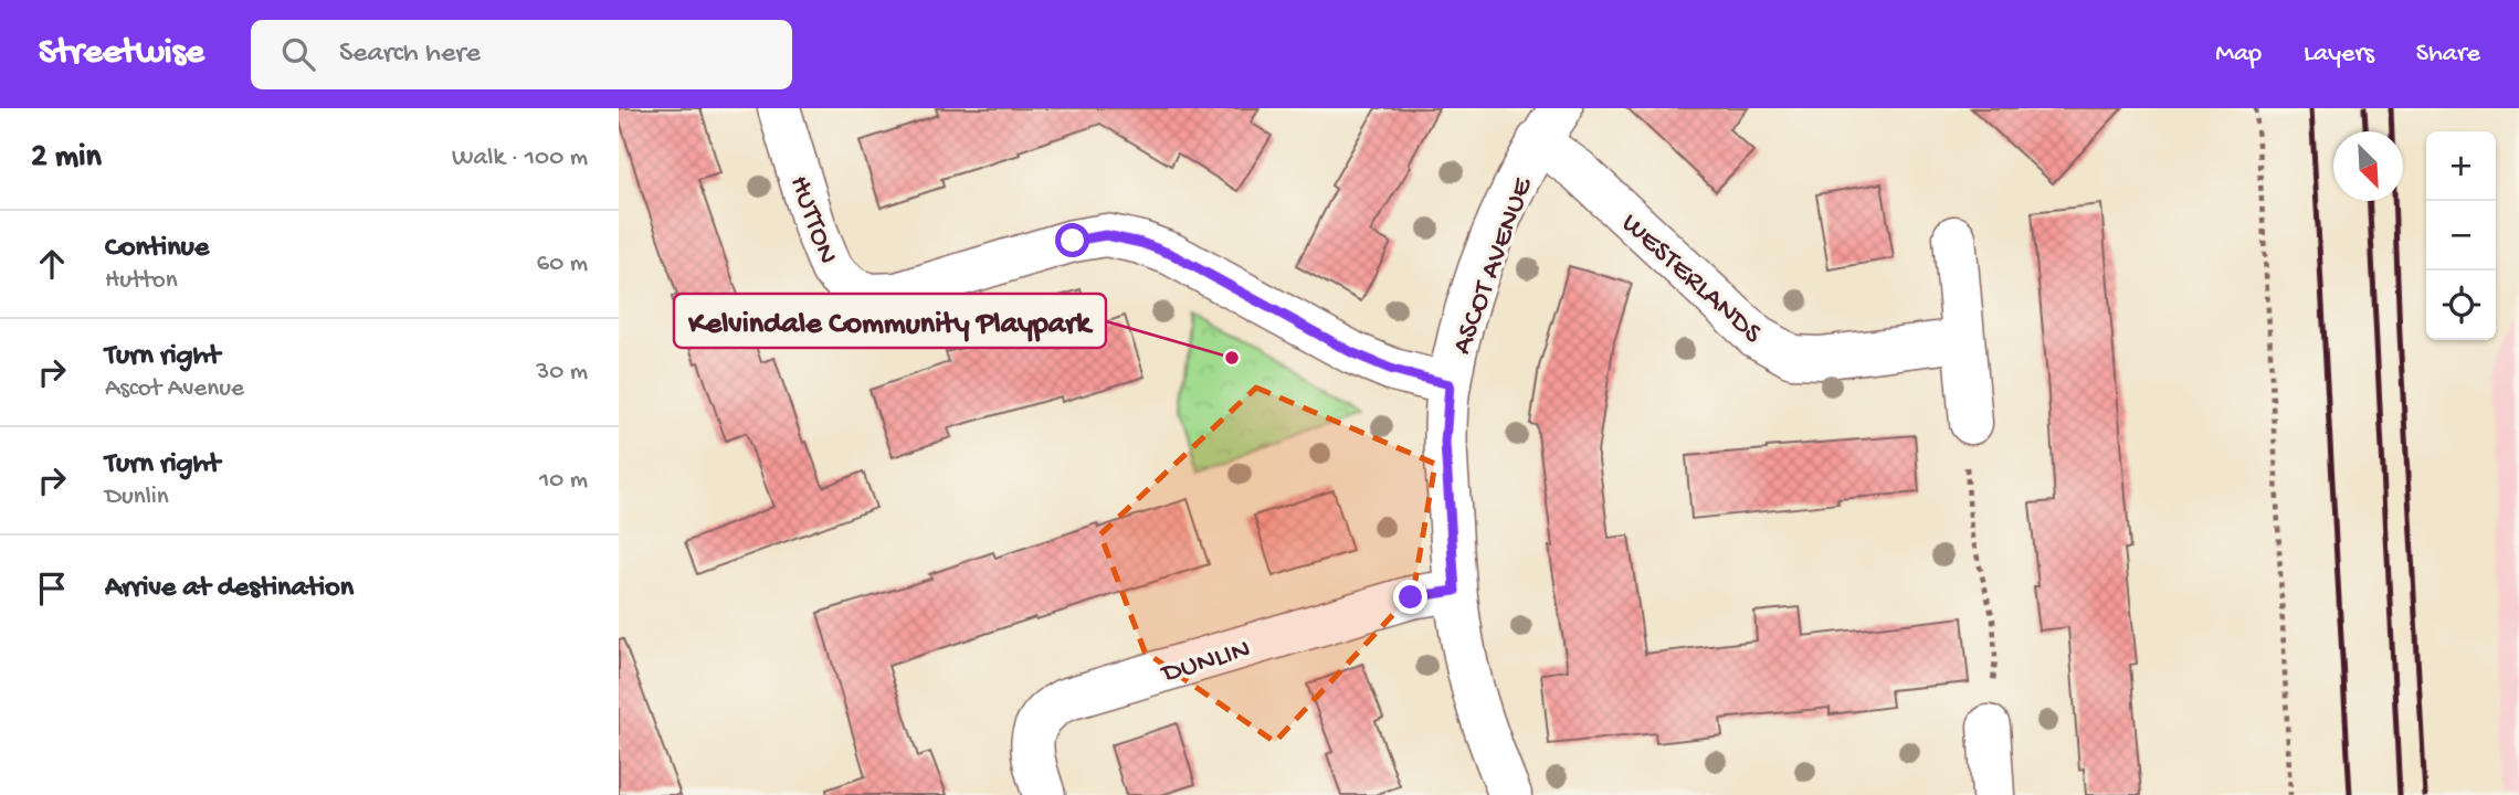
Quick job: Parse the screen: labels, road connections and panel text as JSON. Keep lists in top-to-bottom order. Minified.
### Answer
{"streets":{"street":["HUTTON","ASCOT AVENUE","WESTERLANDS","DUNLIN"]},"crossings":[["HUTTON","ASCOT AVENUE"],["ASCOT AVENUE","WESTERLANDS"],["ASCOT AVENUE","DUNLIN"]],"places":["Kelvindale Community Playpark"],"north":"bottom right","page":{"header":"Streetwise","search":"Search here","nav":["Map","Layers","Share"],"heading":["2 min","Walk · 100 m"],"map_buttons":["+","−"],"list":[["Continue","Hutton","60 m"],["Turn right","Ascot Avenue","30 m"],["Turn right","Dunlin","10 m"],"Arrive at destination"]}}
